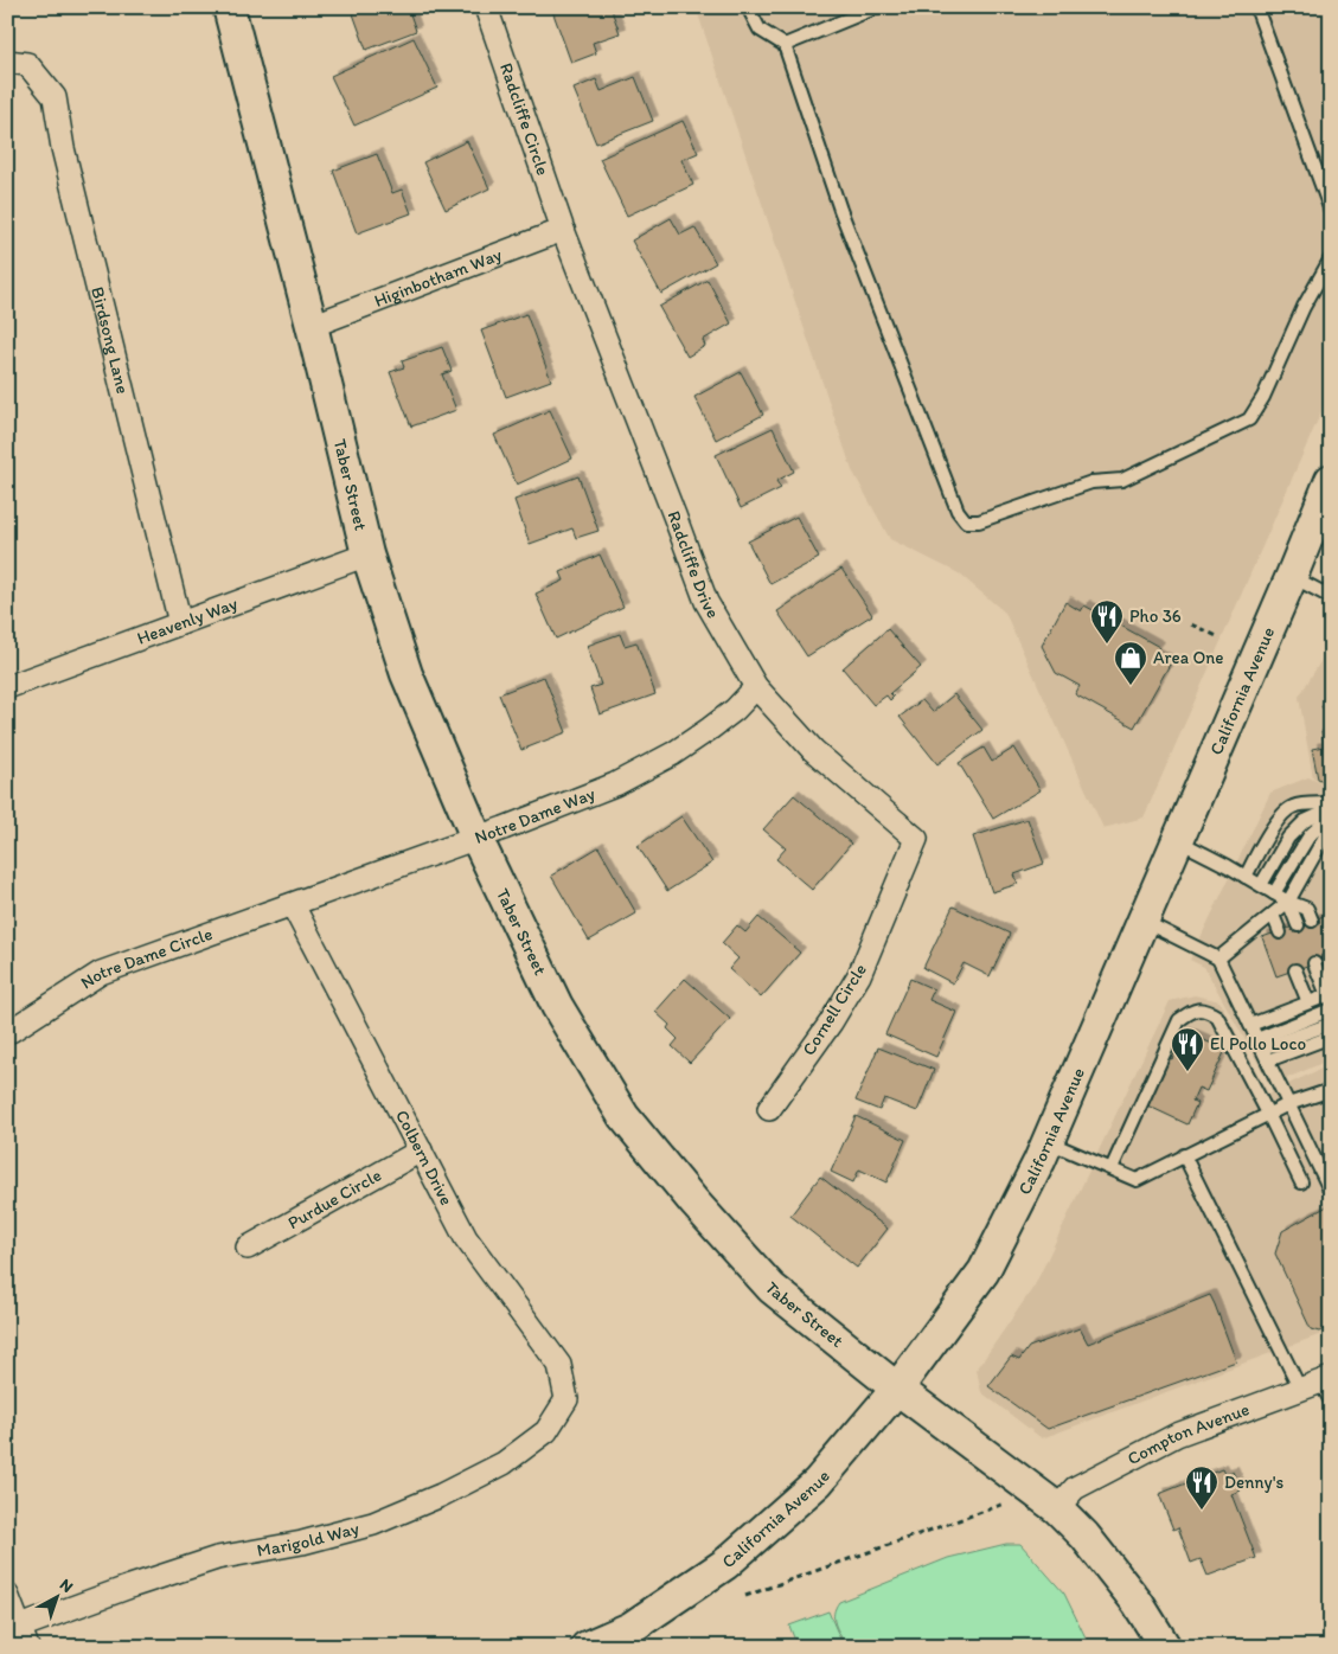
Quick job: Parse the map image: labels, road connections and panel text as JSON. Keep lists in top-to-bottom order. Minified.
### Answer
{"streets":{"street":["Radcliffe Circle","Higinbotham Way","Birdsong Lane","Taber Street","Radcliffe Drive","Heavenly Way","California Avenue","Notre Dame Way","Notre Dame Circle","Cornell Circle","Colbern Drive","Purdue Circle","Compton Avenue","Marigold Way"]},"crossings":[["Radcliffe Circle","Higinbotham Way"],["Radcliffe Circle","Radcliffe Drive"],["Higinbotham Way","Taber Street"],["Higinbotham Way","Radcliffe Drive"],["Birdsong Lane","Heavenly Way"],["Taber Street","Heavenly Way"],["Taber Street","California Avenue"],["Taber Street","Notre Dame Way"],["Taber Street","Compton Avenue"],["Radcliffe Drive","Notre Dame Way"],["Radcliffe Drive","Cornell Circle"],["Notre Dame Way","Notre Dame Circle"],["Notre Dame Way","Colbern Drive"],["Notre Dame Circle","Colbern Drive"],["Colbern Drive","Purdue Circle"],["Colbern Drive","Marigold Way"]],"places":{"restaurant":["Pho 36","El Pollo Loco","Denny's"],"shop":["Area One"]},"north":"top right"}
